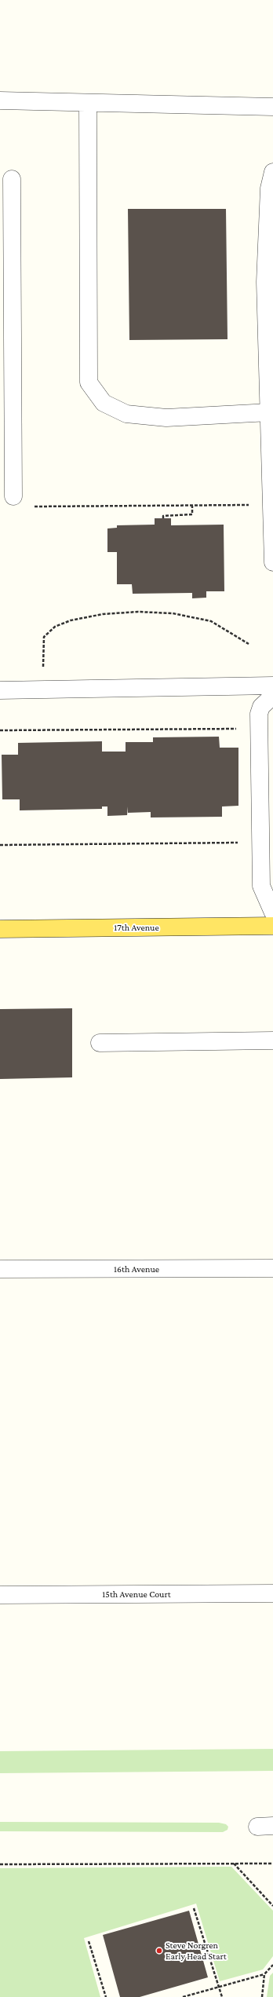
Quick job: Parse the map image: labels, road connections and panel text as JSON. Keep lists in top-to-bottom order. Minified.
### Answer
{"streets":{"main road":["17th Avenue"],"street":["16th Avenue","15th Avenue Court"]},"places":["Steve Norgren Early Head Start"]}
